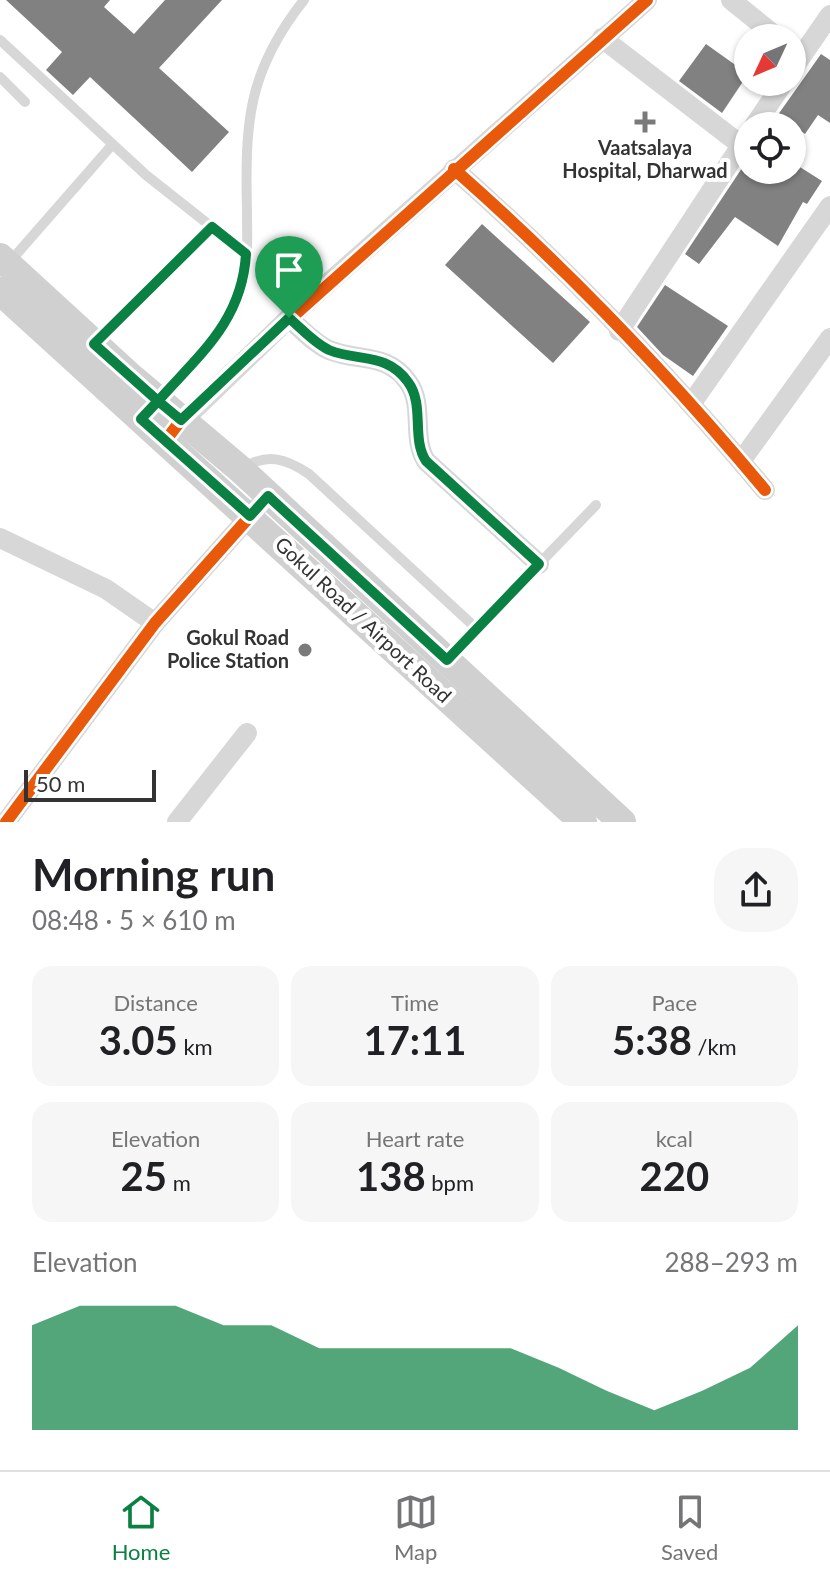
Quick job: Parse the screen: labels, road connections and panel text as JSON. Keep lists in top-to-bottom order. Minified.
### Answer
{"streets":{"main road":["Gokul Road / Airport Road"]},"places":{"health":["Vaatsalaya Hospital, Dharwad"],"other":["Gokul Road Police Station"]},"scale_bar":"50 m","north":"bottom left","page":{"scale":"50 m","heading":["Morning run","08:48 · 5 × 610 m"],"stats":[["Distance","3.05 km"],["Time","17:11"],["Pace","5:38 /km"],["Elevation","25 m"],["Heart rate","138 bpm"],["kcal","220"]],"chart":["Elevation","288–293 m"],"tabs":["Home","Map","Saved"]}}
